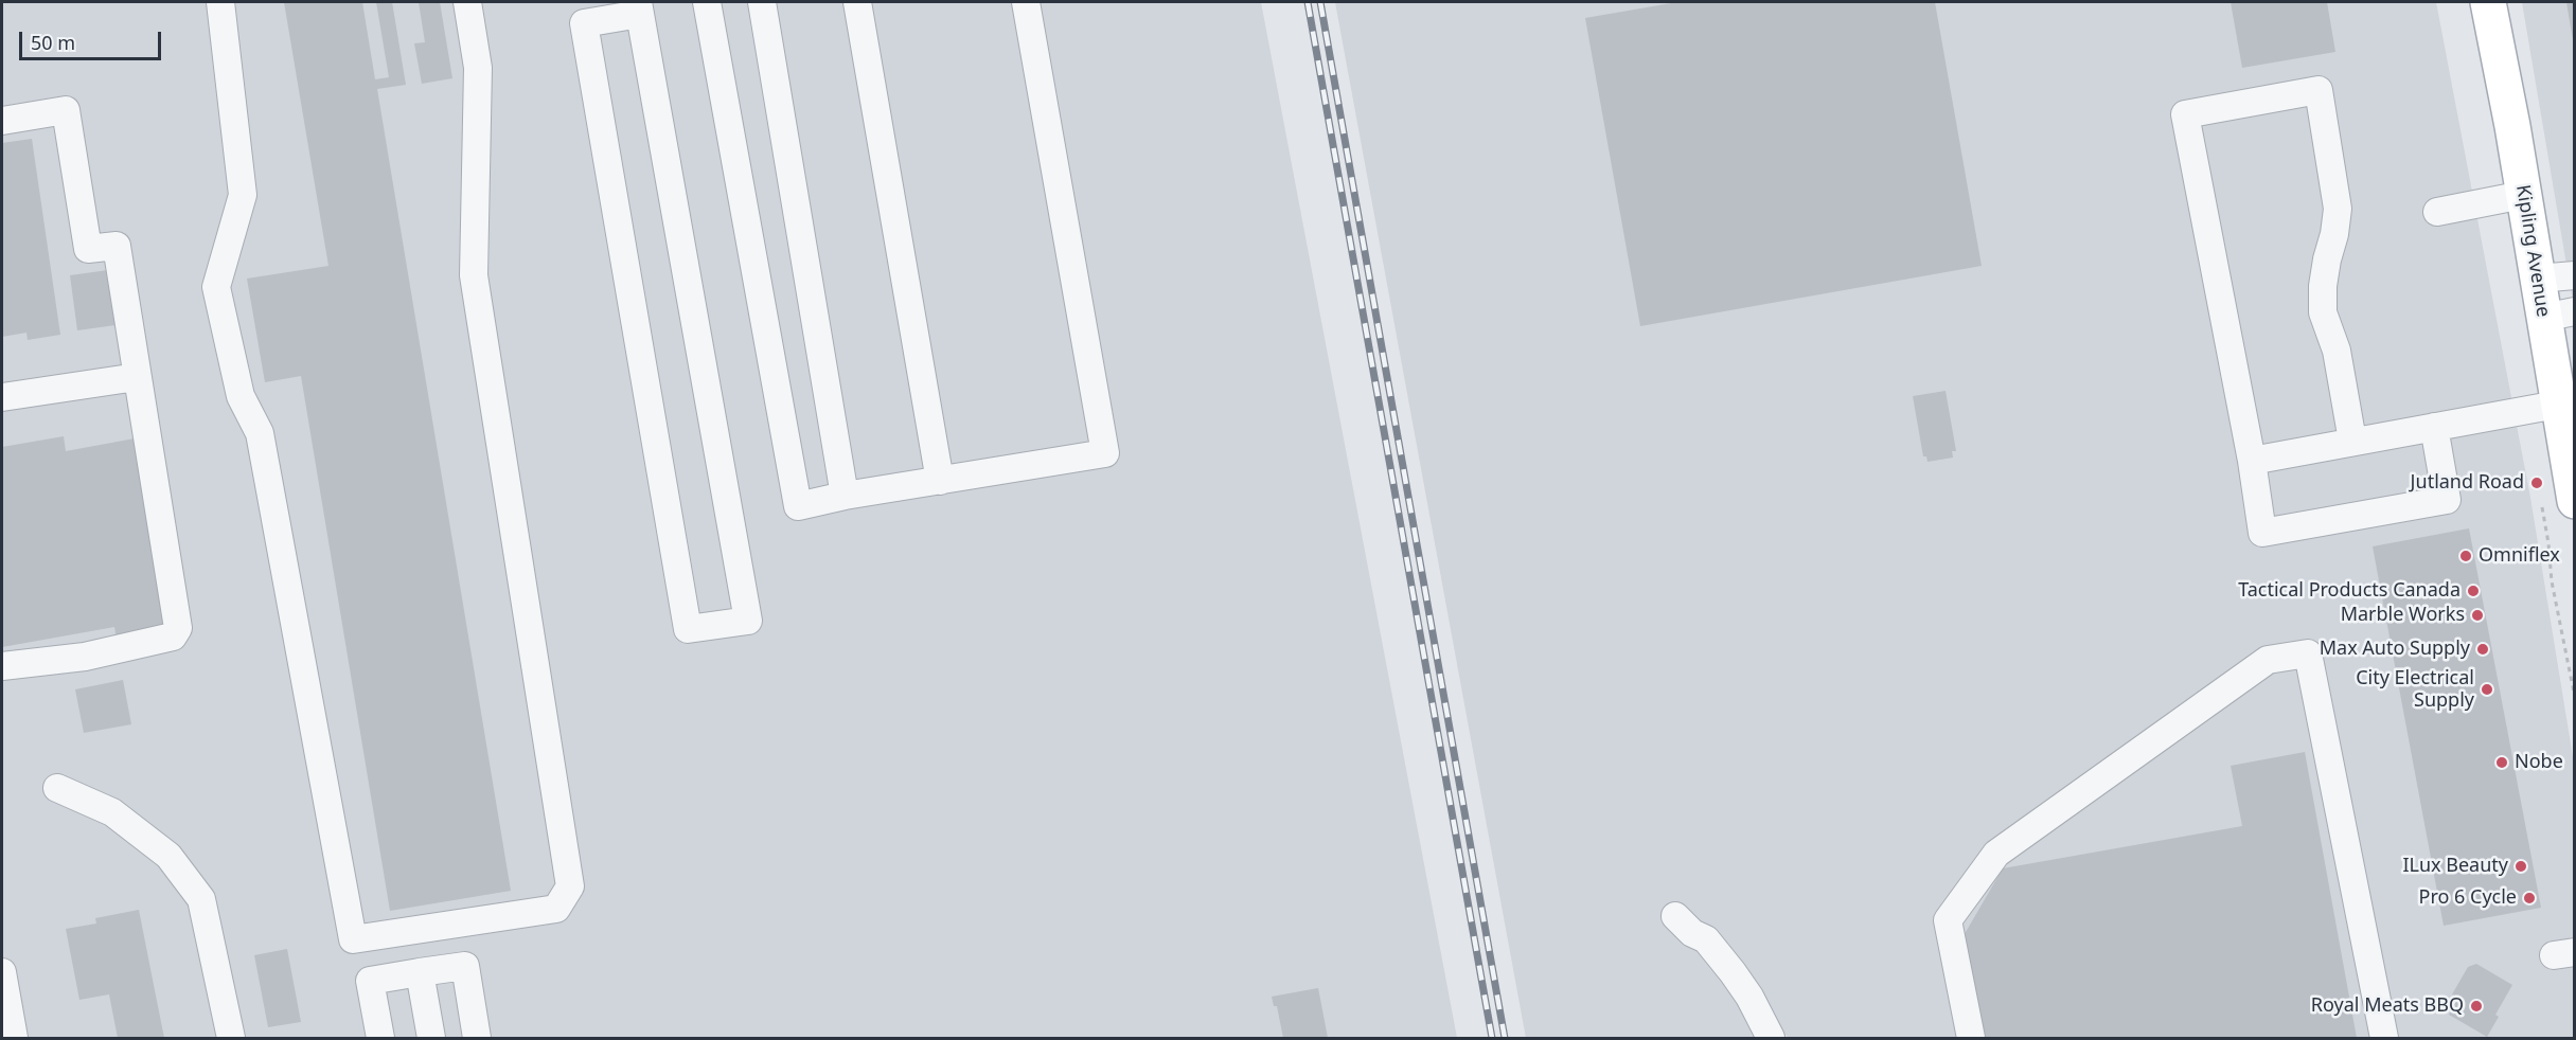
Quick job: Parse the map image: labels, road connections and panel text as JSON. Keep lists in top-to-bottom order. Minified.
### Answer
{"streets":{"main road":["Kipling Avenue"]},"places":["Jutland Road","Omniflex","Tactical Products Canada","Marble Works","Max Auto Supply","City Electrical Supply","Nobe","ILux Beauty","Pro 6 Cycle","Royal Meats BBQ"],"scale_bar":"50 m"}
